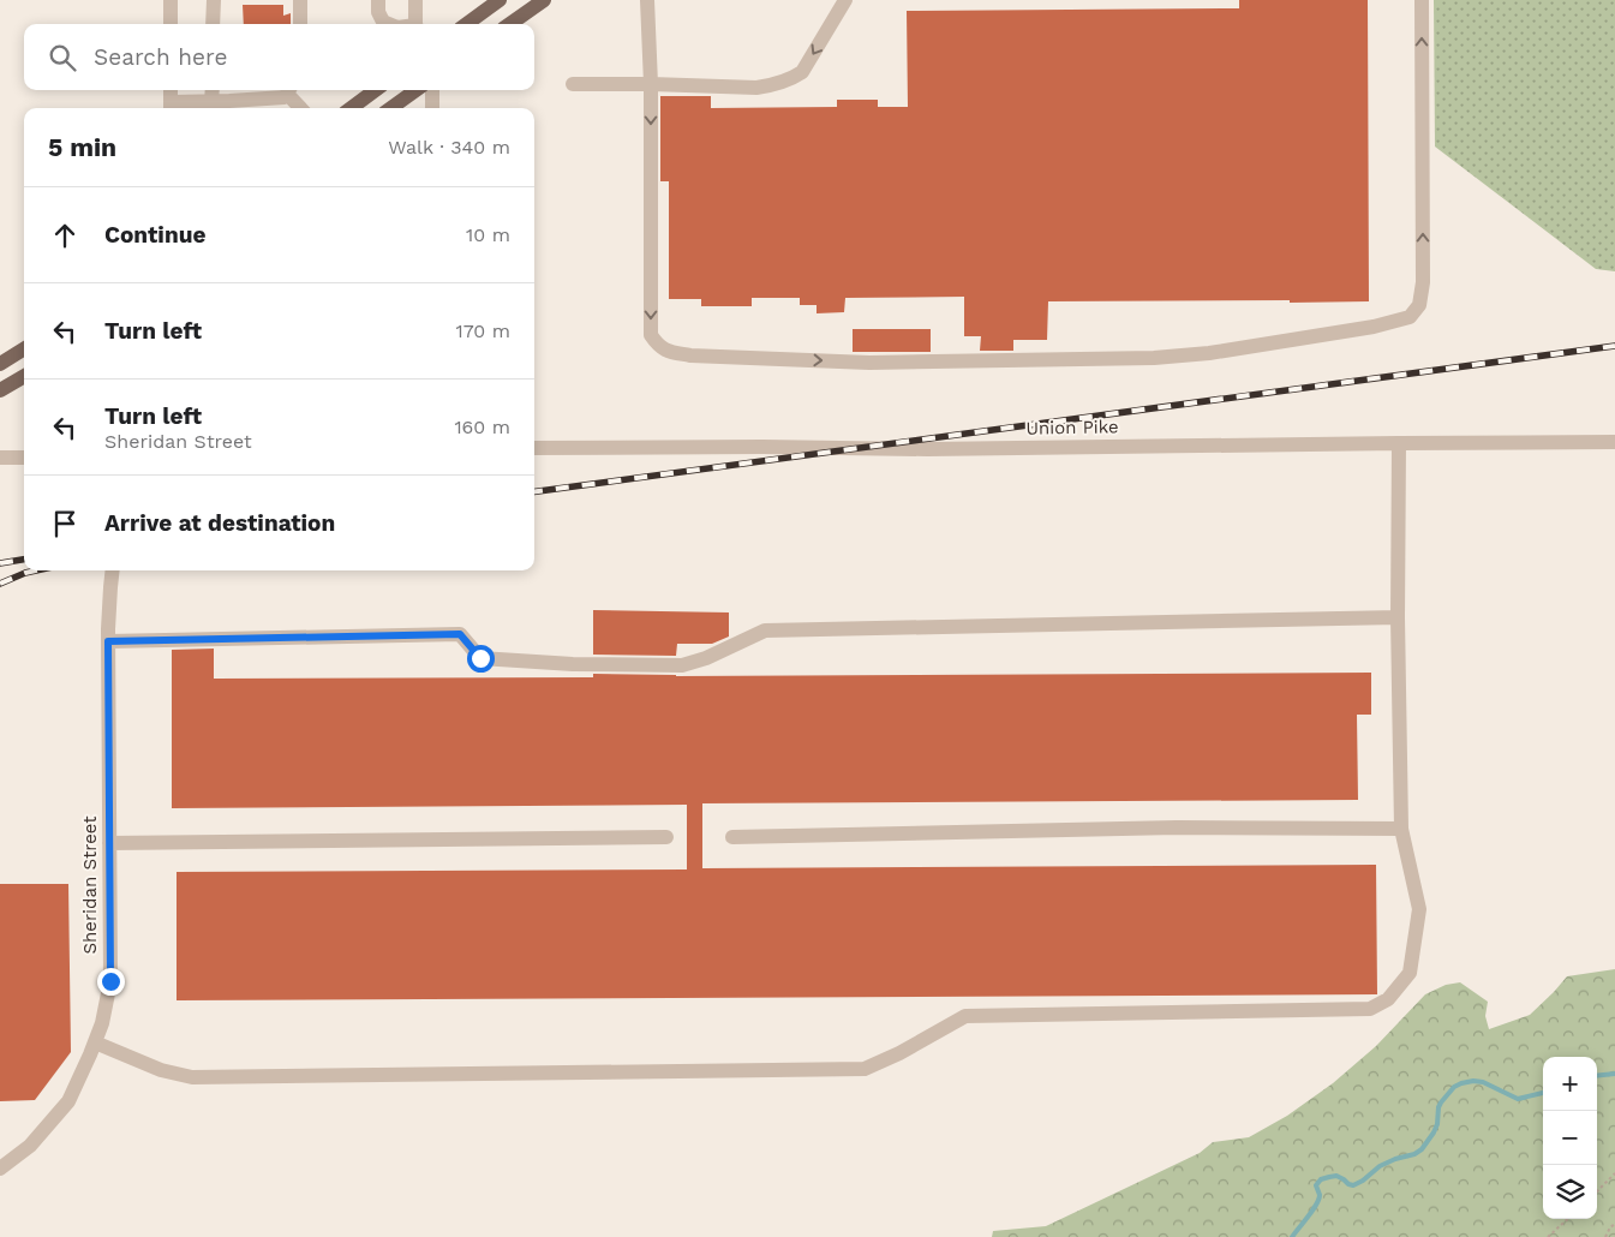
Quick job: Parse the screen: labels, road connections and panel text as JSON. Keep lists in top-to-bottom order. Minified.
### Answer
{"streets":{"street":["Union Pike","Sheridan Street"]},"page":{"search":"Search here","heading":["5 min","Walk · 340 m"],"list":[["Continue","10 m"],["Turn left","170 m"],["Turn left","Sheridan Street","160 m"],"Arrive at destination"],"map_buttons":["+","−"]}}
